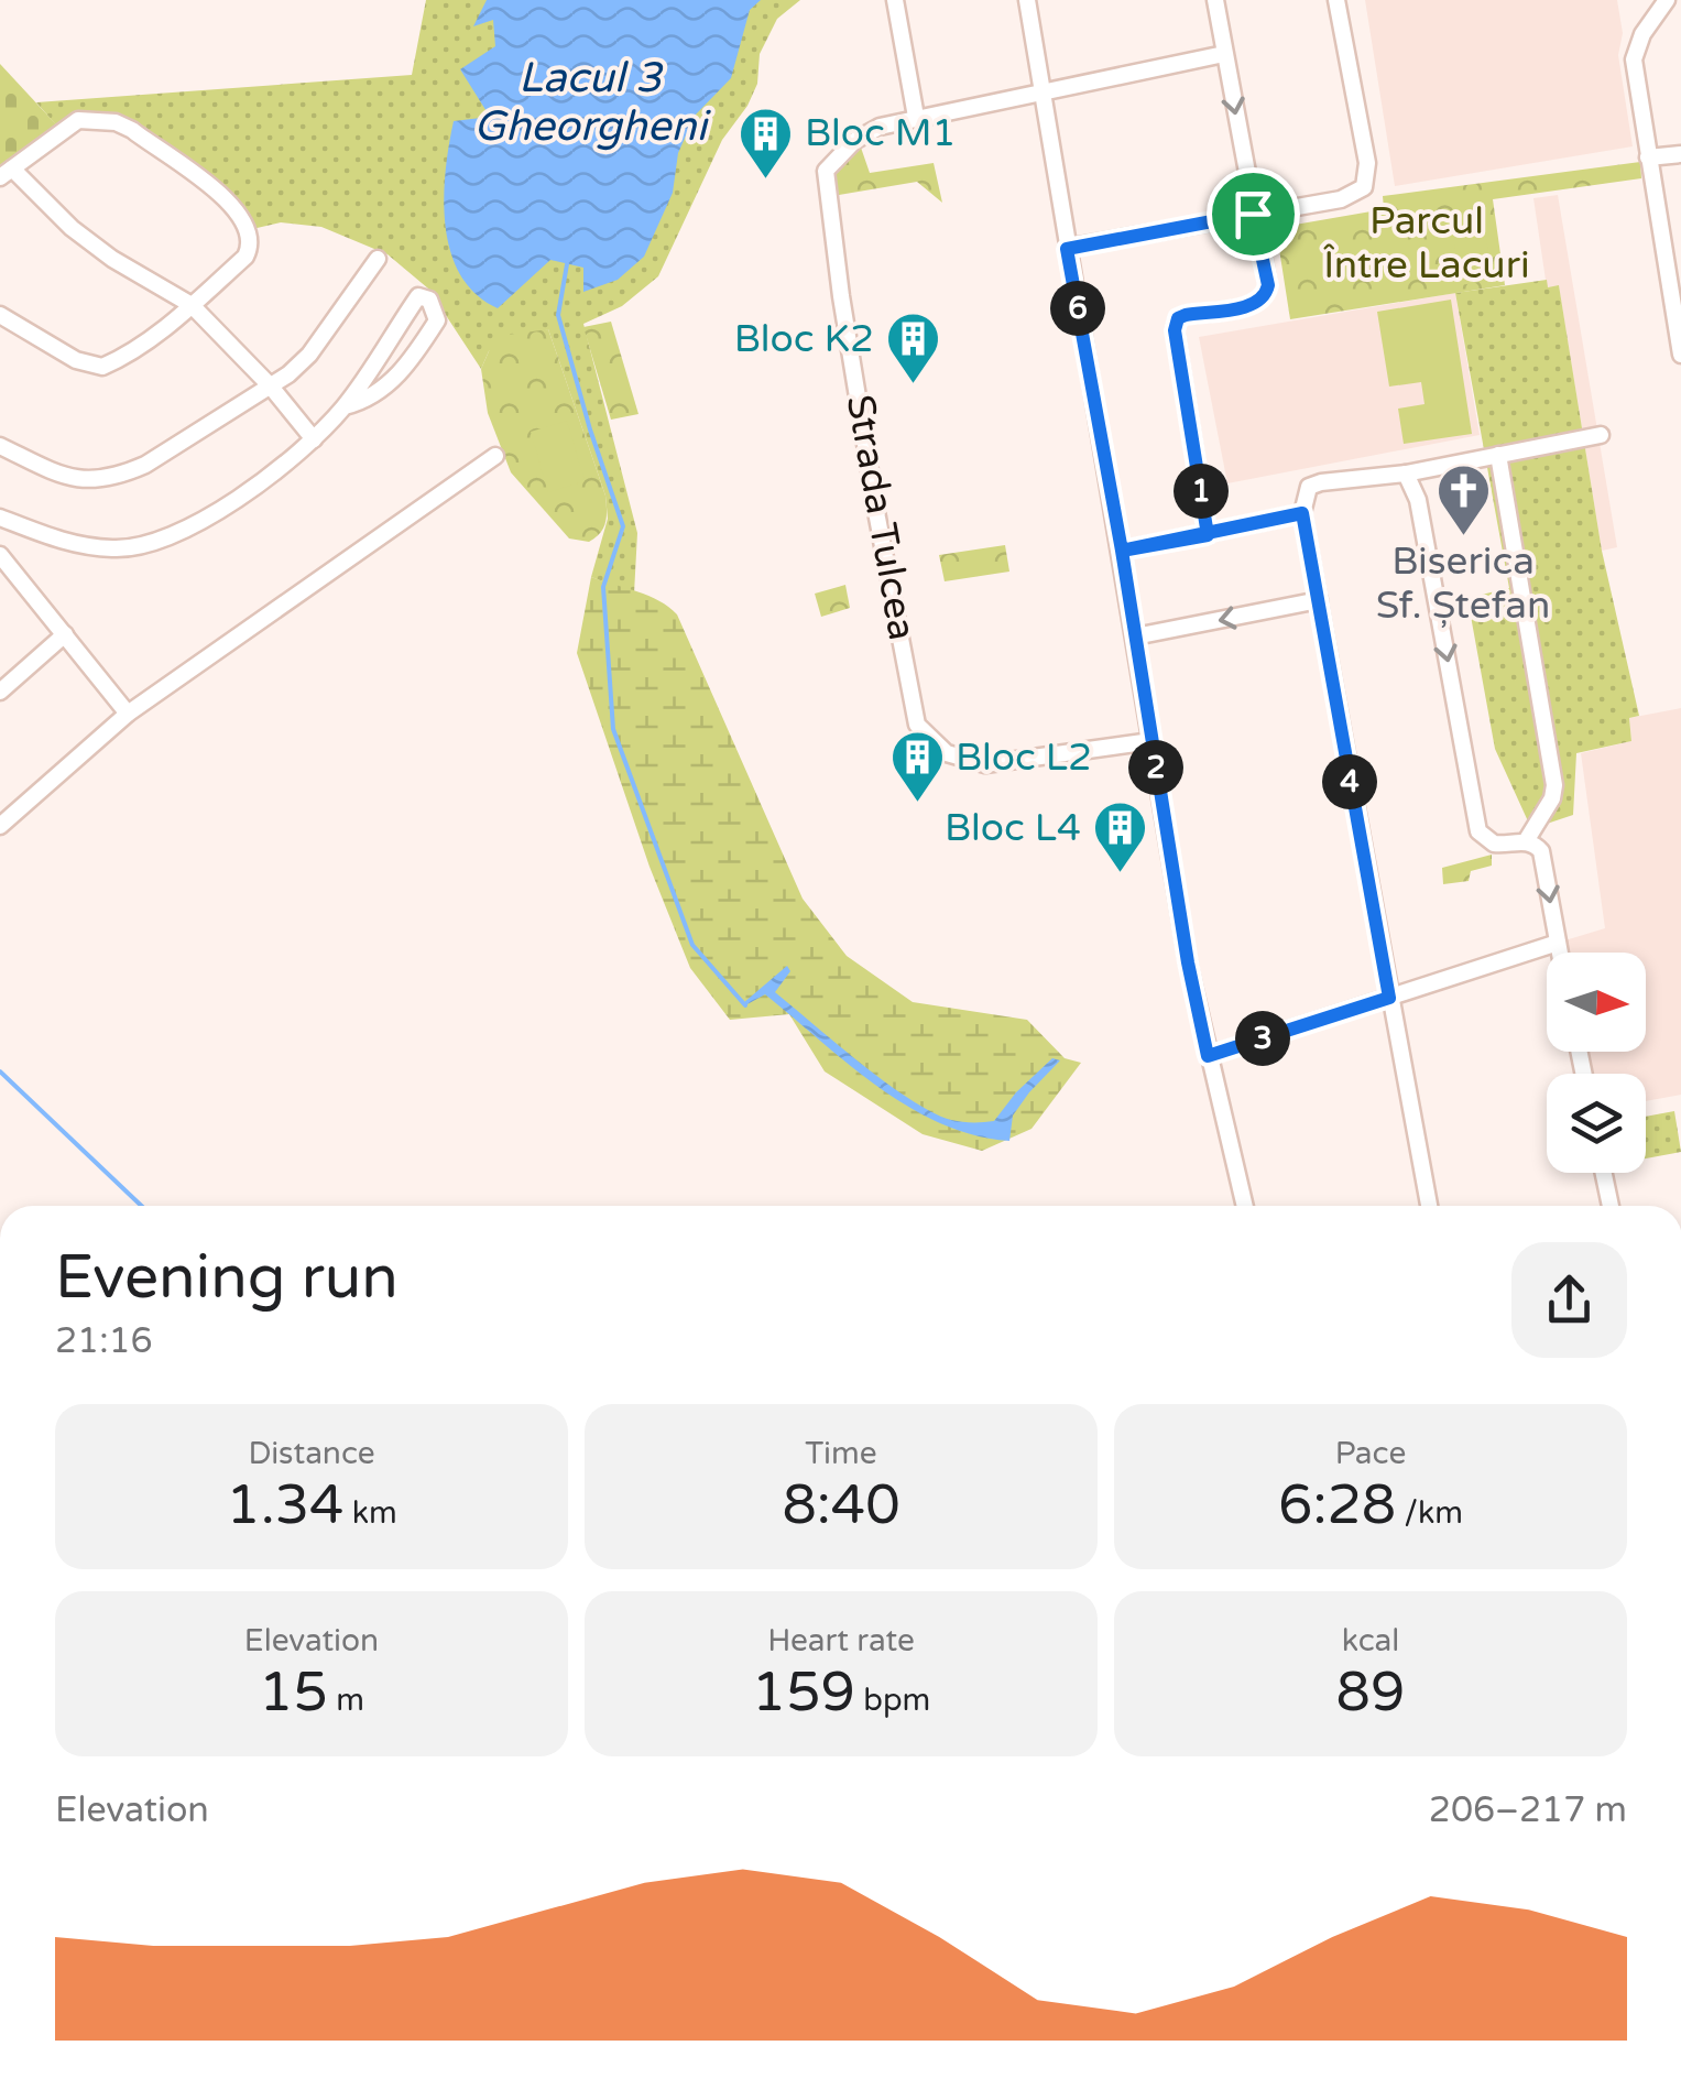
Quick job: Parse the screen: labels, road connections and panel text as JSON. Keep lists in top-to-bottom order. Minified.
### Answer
{"streets":{"street":["Strada Tulcea"]},"water":["Lacul 3 Gheorgheni"],"parks":["Parcul Între Lacuri"],"places":{"building":["Bloc M1","Bloc K2","Bloc L2","Bloc L4"],"church":["Biserica Sf. Ștefan"]},"north":"right","page":{"pins":["6","1","2","4","3"],"heading":["Evening run","21:16"],"stats":[["Distance","1.34 km"],["Time","8:40"],["Pace","6:28 /km"],["Elevation","15 m"],["Heart rate","159 bpm"],["kcal","89"]],"chart":["Elevation","206–217 m"]}}
